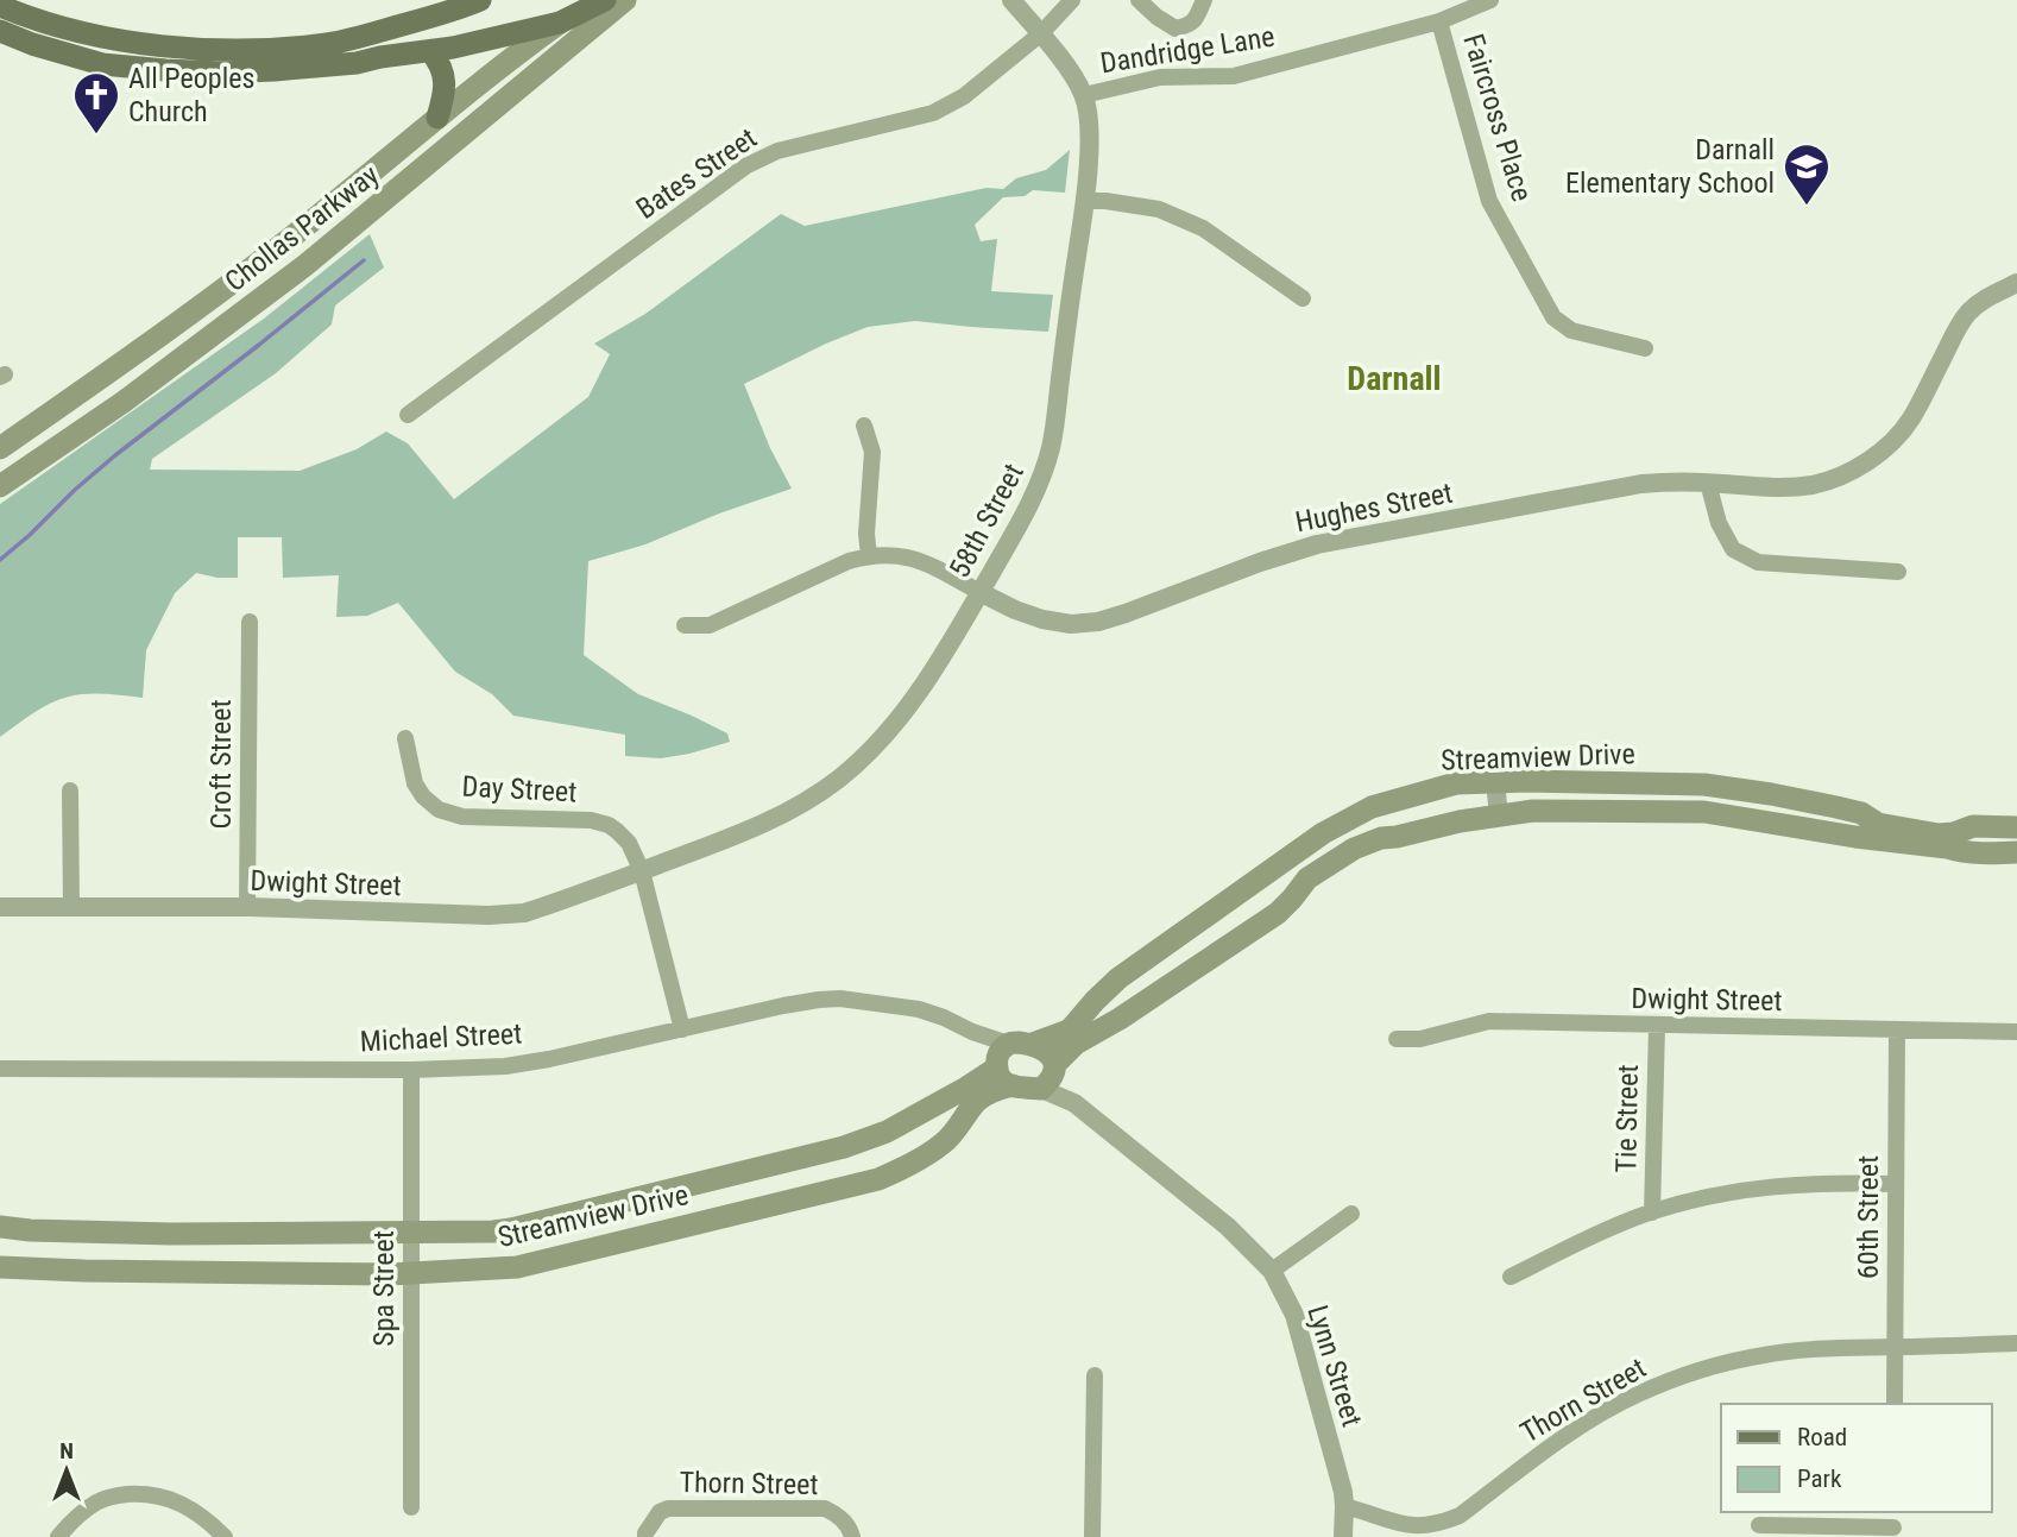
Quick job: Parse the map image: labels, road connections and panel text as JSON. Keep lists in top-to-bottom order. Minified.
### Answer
{"streets":{"main road":["Chollas Parkway","Streamview Drive"],"street":["Dandridge Lane","Faircross Place","Bates Street","Hughes Street","58th Street","Croft Street","Day Street","Dwight Street","Michael Street","Tie Street","60th Street","Spa Street","Lynn Street","Thorn Street"]},"crossings":[["Dandridge Lane","Faircross Place"],["Dandridge Lane","58th Street"],["Bates Street","58th Street"],["Hughes Street","58th Street"],["58th Street","Day Street"],["58th Street","Dwight Street"],["Streamview Drive","Michael Street"],["Streamview Drive","Spa Street"],["Streamview Drive","Lynn Street"],["Croft Street","Dwight Street"],["Day Street","Dwight Street"],["Day Street","Michael Street"],["Dwight Street","Tie Street"],["Dwight Street","60th Street"],["Michael Street","Spa Street"],["60th Street","Thorn Street"],["Lynn Street","Thorn Street"]],"districts":["Darnall"],"places":{"church":["All Peoples Church"],"school or university":["Darnall Elementary School"]},"legend":["Road","Park"],"north":"top"}
